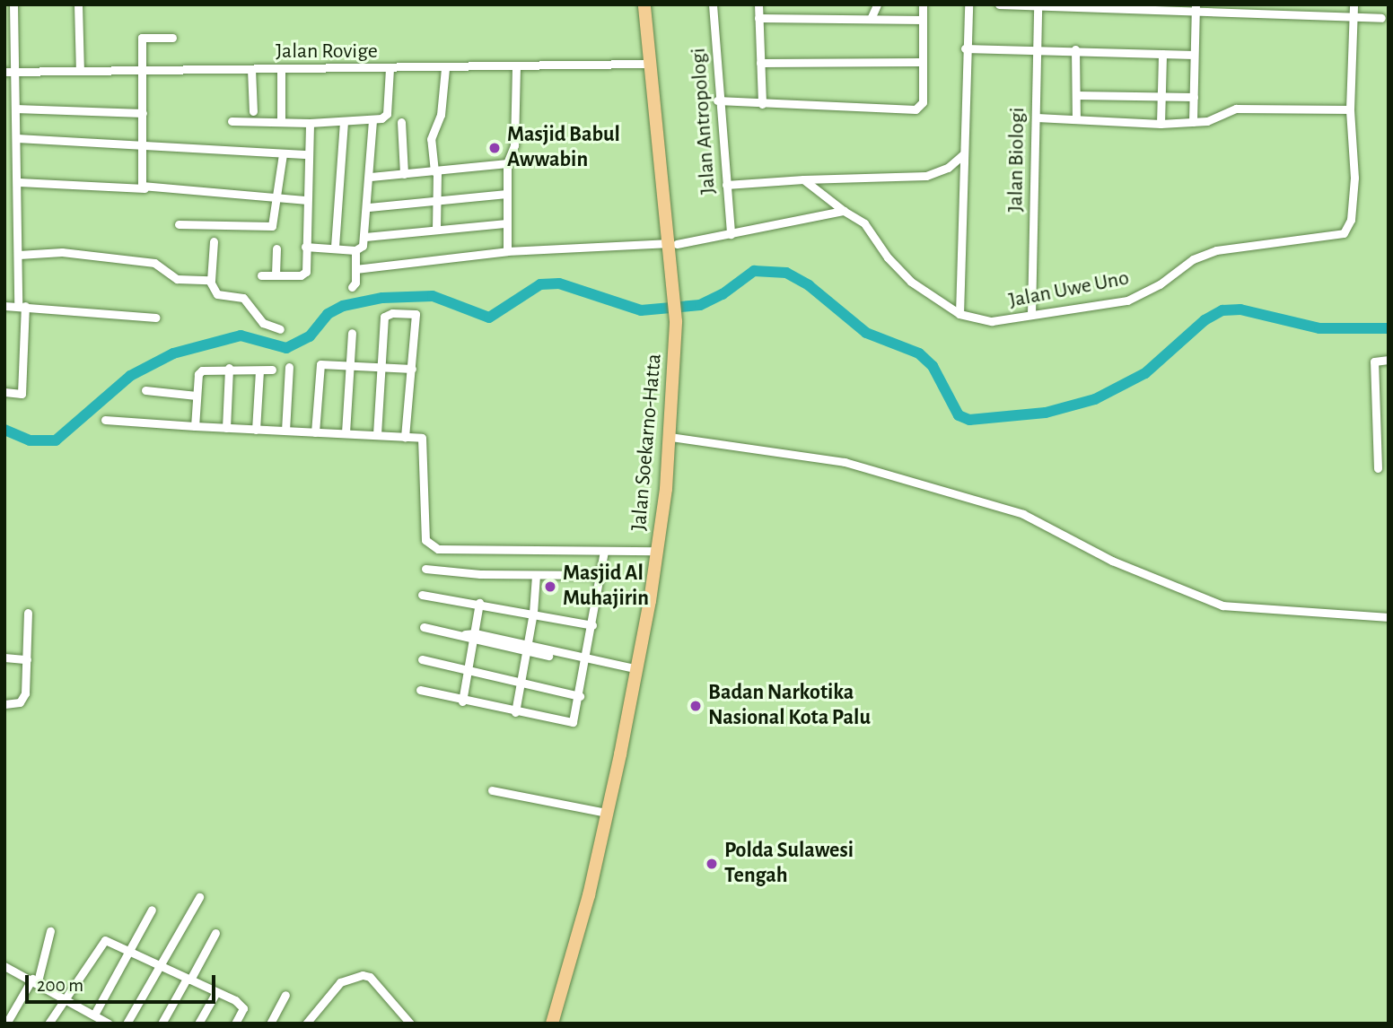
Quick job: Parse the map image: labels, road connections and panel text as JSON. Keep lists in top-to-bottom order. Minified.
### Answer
{"streets":{"main road":["Jalan Soekarno-Hatta"],"street":["Jalan Rovige","Jalan Antropologi","Jalan Biologi","Jalan Uwe Uno"]},"crossings":[["Jalan Rovige","Jalan Soekarno-Hatta"],["Jalan Biologi","Jalan Uwe Uno"]],"places":["Masjid Babul Awwabin","Masjid Al Muhajirin","Badan Narkotika Nasional Kota Palu","Polda Sulawesi Tengah"],"scale_bar":"200 m"}
